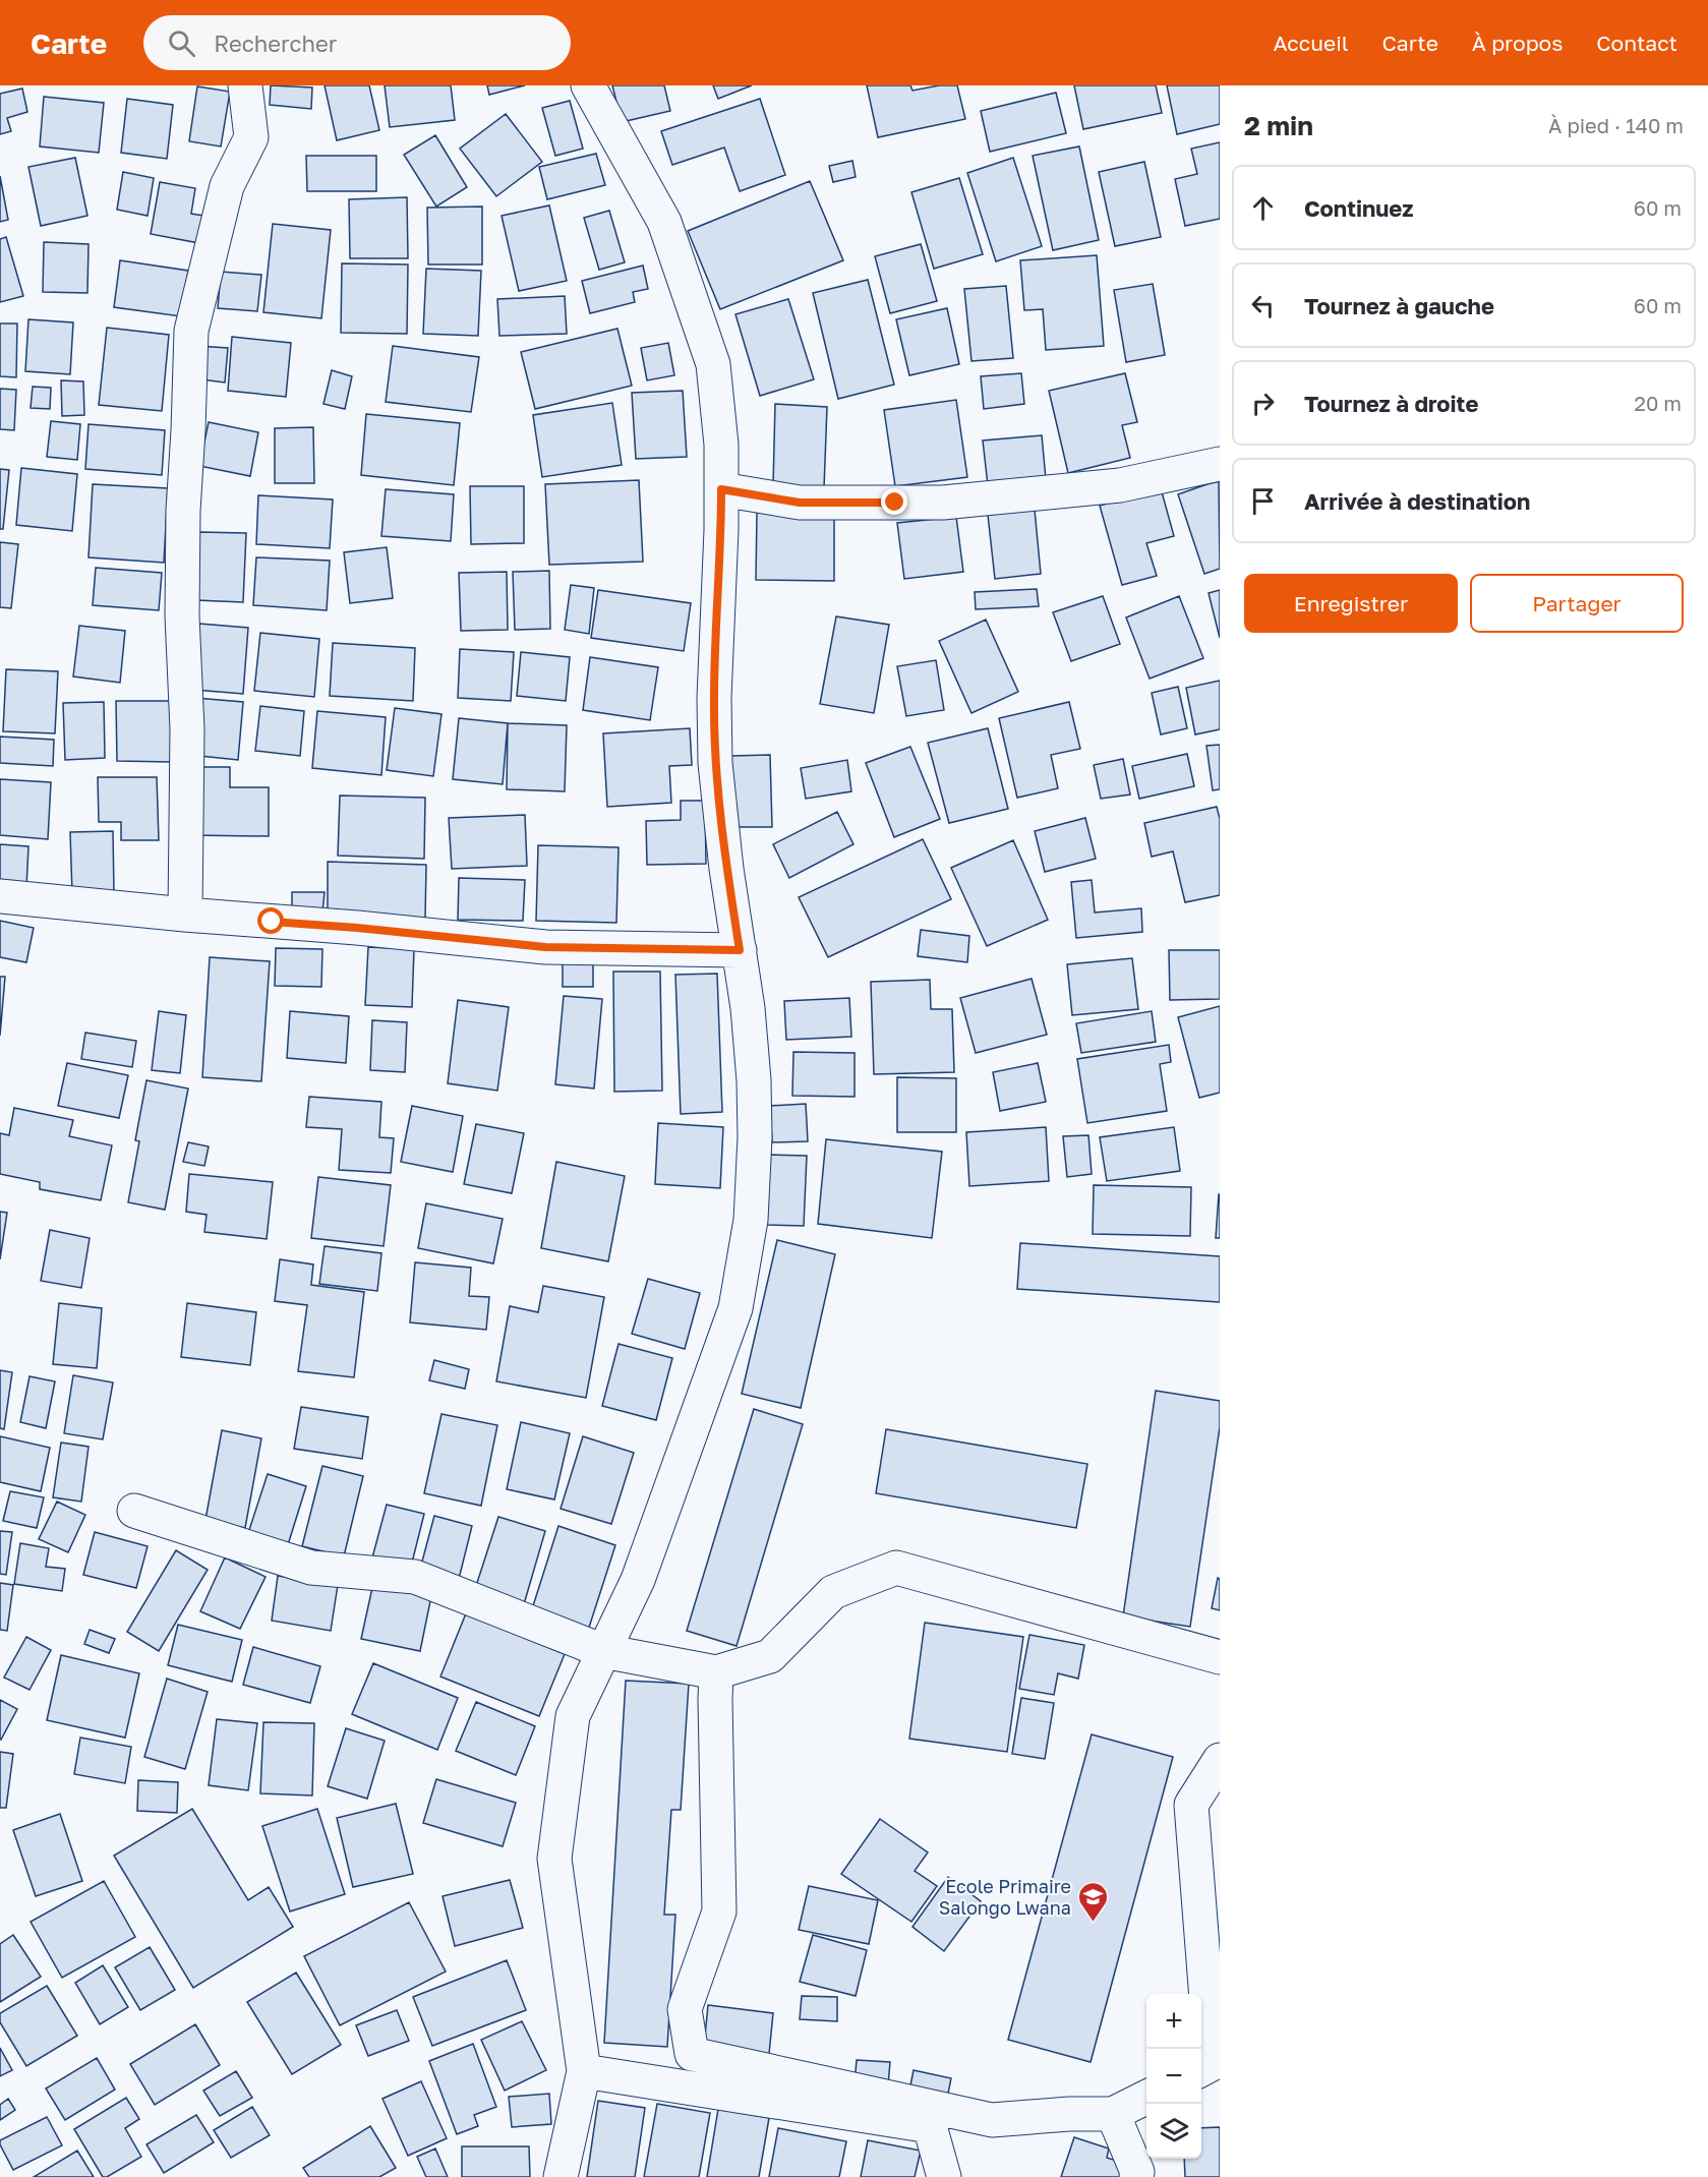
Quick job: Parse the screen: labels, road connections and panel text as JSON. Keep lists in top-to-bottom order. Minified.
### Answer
{"places":{"school or university":["Ecole Primaire Salongo Lwana"]},"page":{"header":"Carte","search":"Rechercher","nav":["Accueil","Carte","À propos","Contact"],"heading":["2 min","À pied · 140 m"],"list":[["Continuez","60 m"],["Tournez à gauche","60 m"],["Tournez à droite","20 m"],"Arrivée à destination"],"buttons":["Enregistrer","Partager"],"map_buttons":["+","−"]}}
